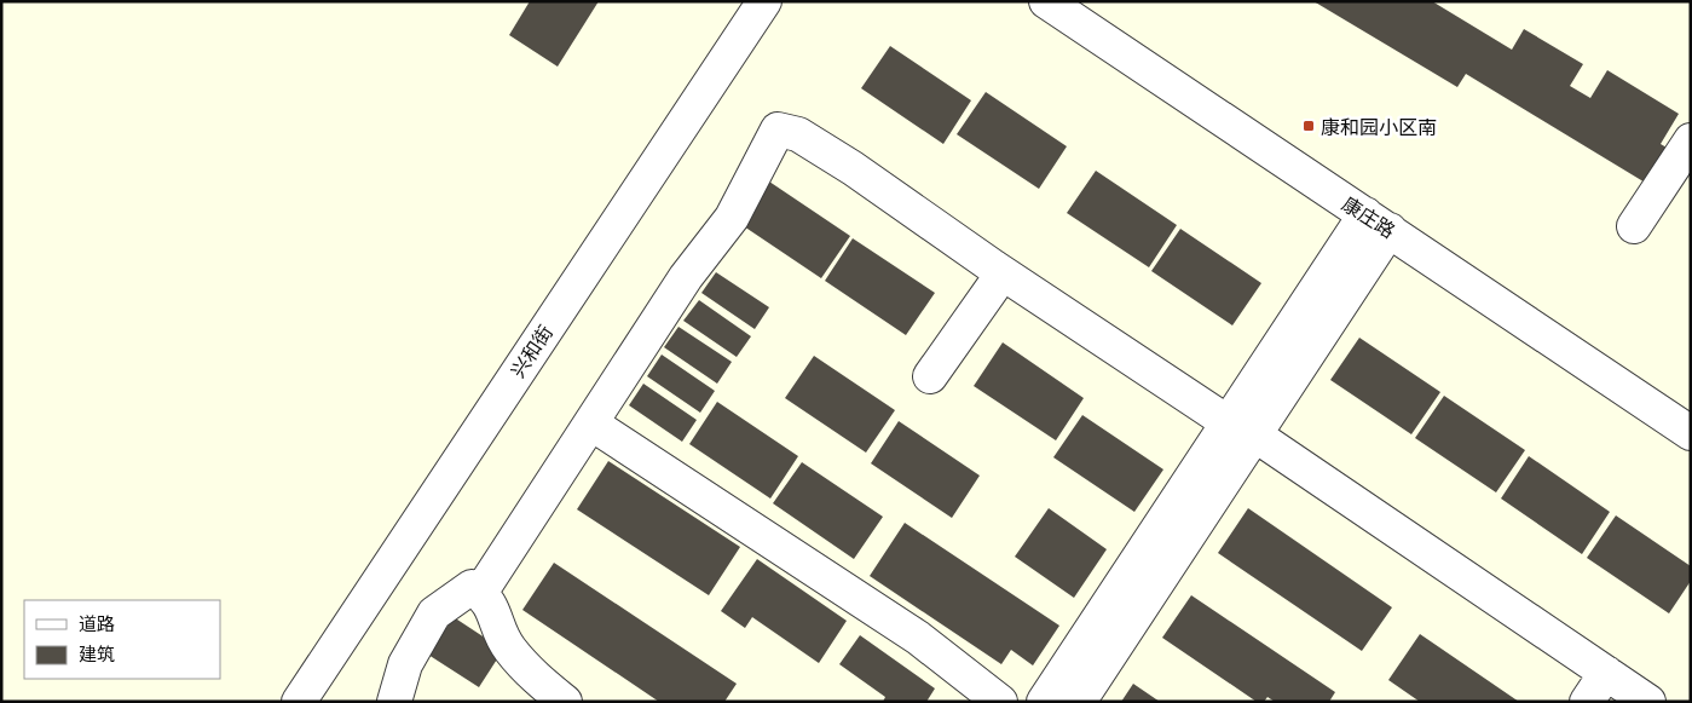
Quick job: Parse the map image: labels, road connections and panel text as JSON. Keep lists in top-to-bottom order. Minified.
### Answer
{"streets":{"street":["康庄路","兴和街"]},"places":{"transit":["康和园小区南"]},"legend":["道路","建筑"]}
